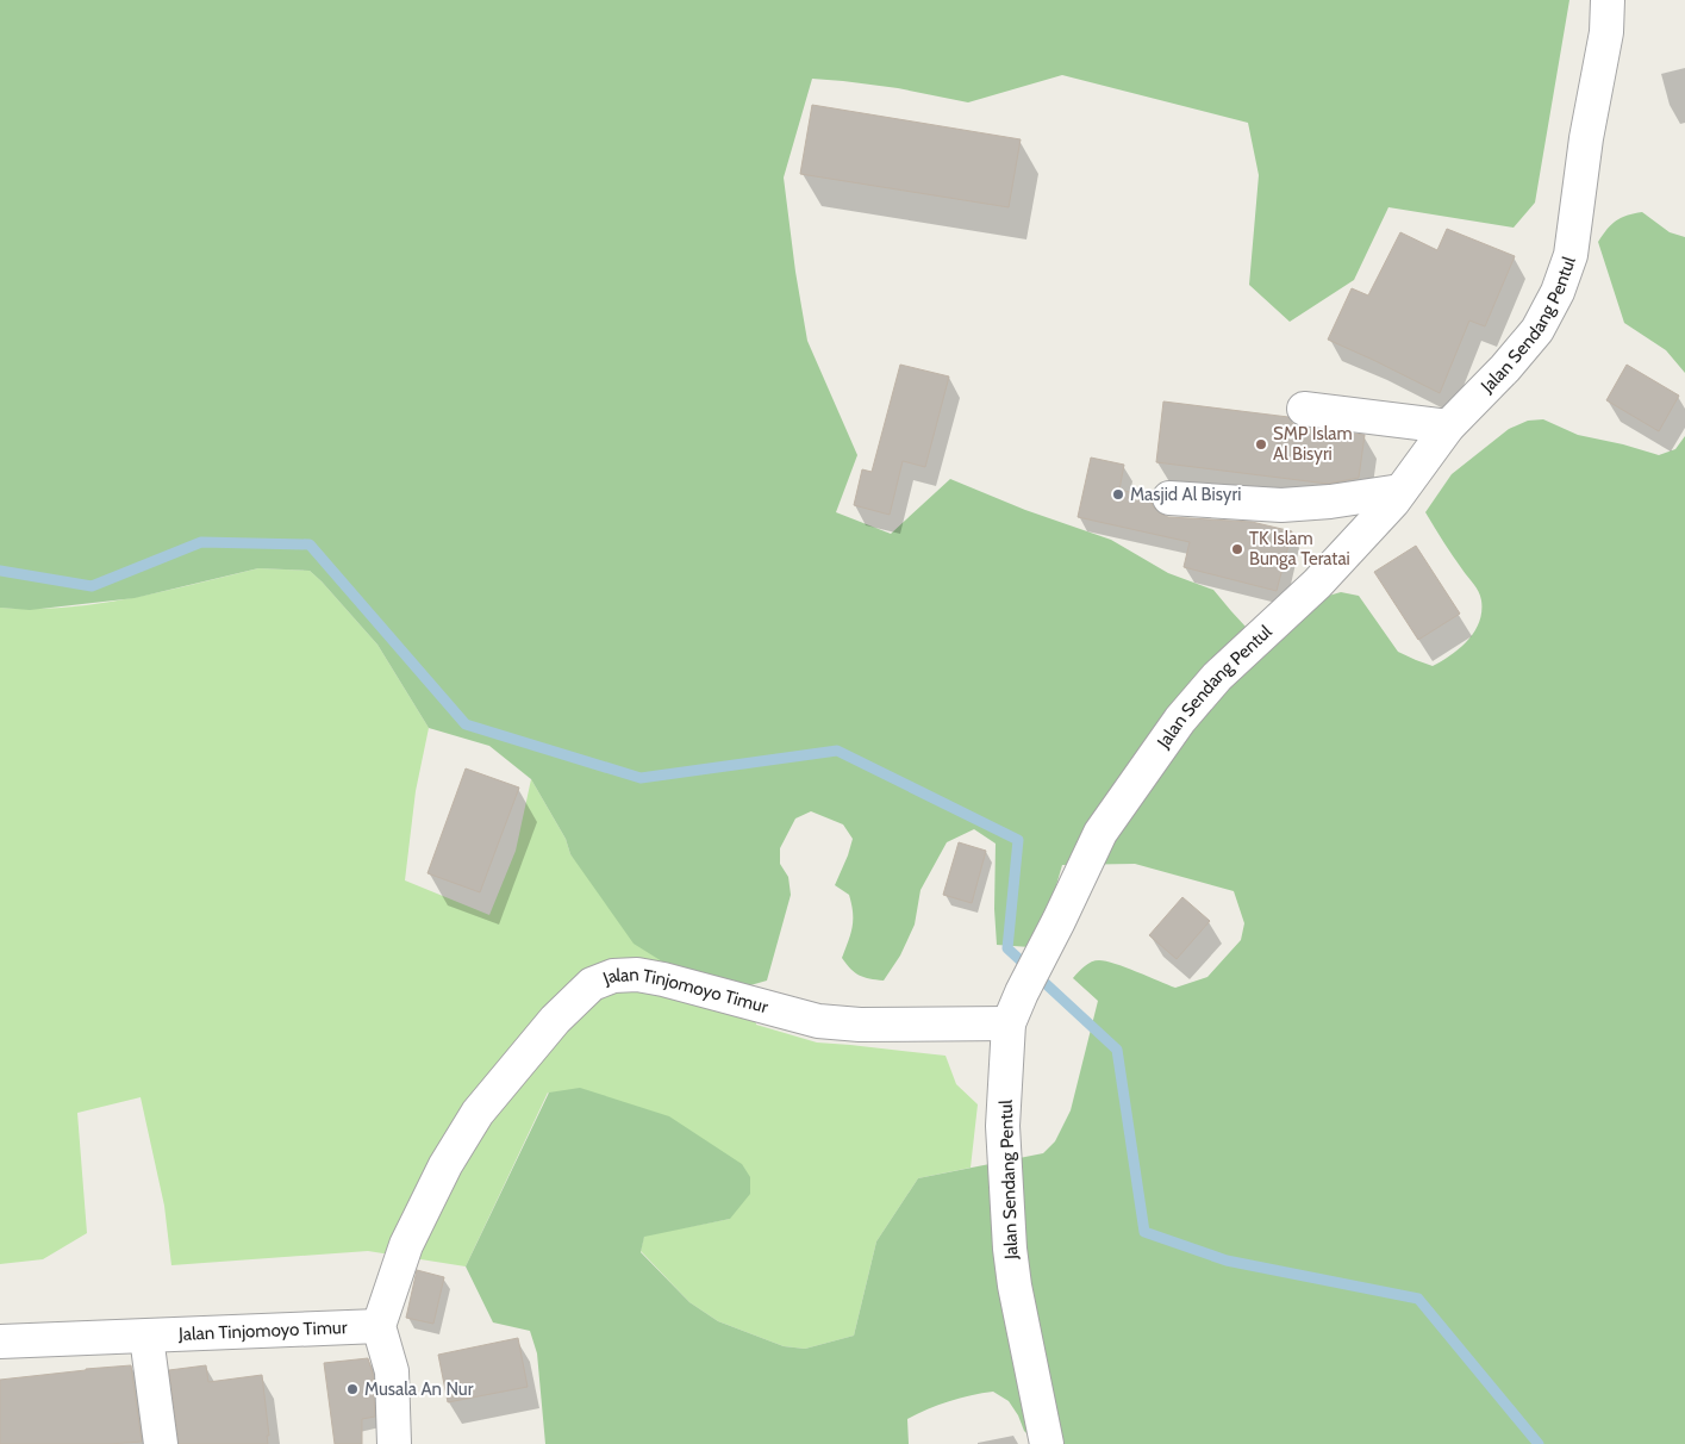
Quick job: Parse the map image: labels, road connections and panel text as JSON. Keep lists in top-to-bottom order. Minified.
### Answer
{"streets":{"street":["Jalan Sendang Pentul","Jalan Tinjomoyo Timur"]},"crossings":[["Jalan Sendang Pentul","Jalan Tinjomoyo Timur"]],"places":["SMP Islam Al Bisyri","Masjid Al Bisyri","TK Islam Bunga Teratai","Musala An Nur"]}
